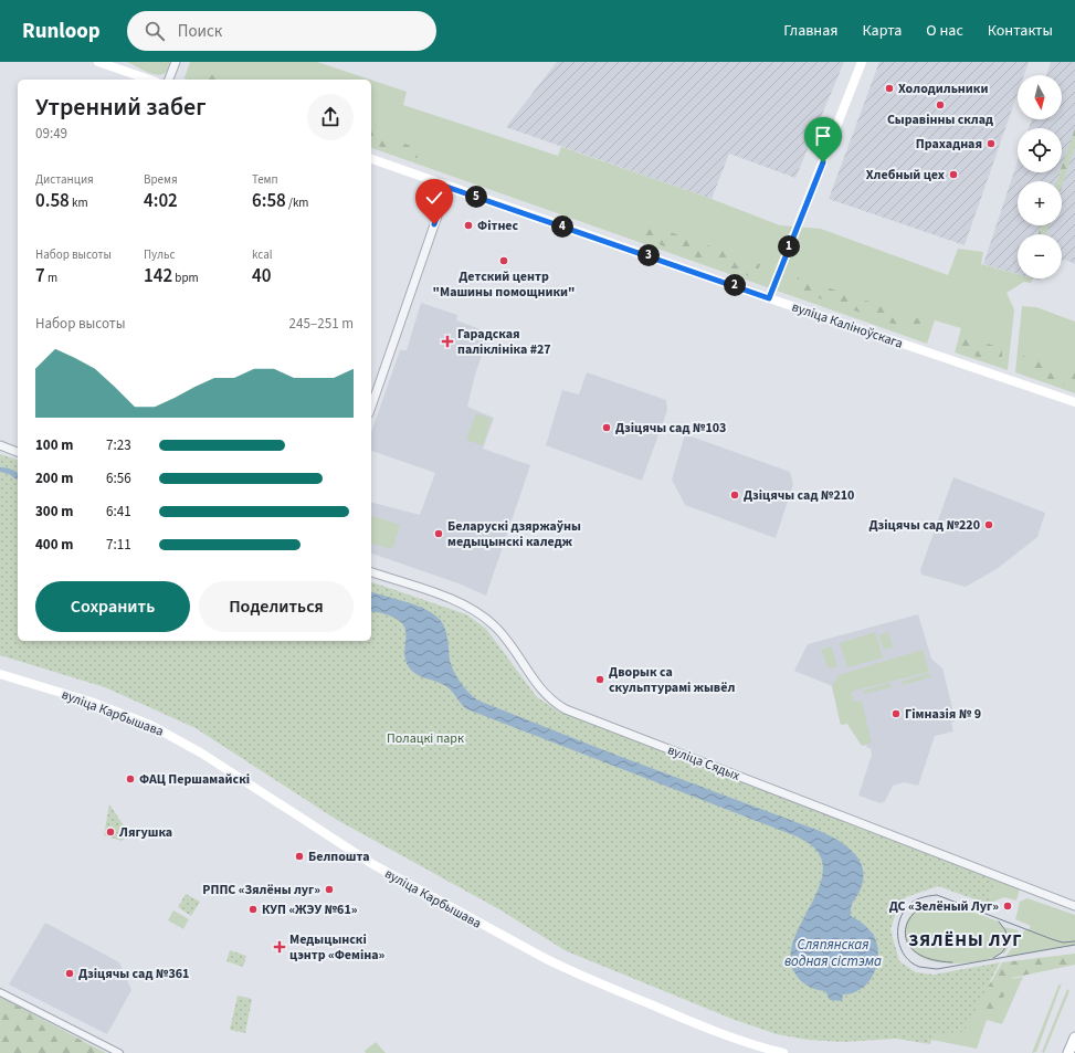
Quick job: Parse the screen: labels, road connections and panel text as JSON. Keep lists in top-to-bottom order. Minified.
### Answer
{"streets":{"main road":["вуліца Каліноўскага","вуліца Карбышава"],"street":["вуліца Сядых"]},"districts":["ЗЯЛЁНЫ ЛУГ"],"water":["Сляпянская водная сістэма"],"parks":["Полацкі парк"],"places":{"other":["Холодильники","Сыравінны склад","Прахадная","Хлебный цех","Фітнес","Детский центр \"Машины помощники\"","Дзіцячы сад №103","Дзіцячы сад №210","Дзіцячы сад №220","Беларускі дзяржаўны медыцынскі каледж","Дворык са скульптурамі жывёл","Гімназія № 9","ФАЦ Першамайскі","Лягушка","Белпошта","РППС «Зялёны луг»","ДС «Зелёный Луг»","КУП «ЖЭУ №61»","Дзіцячы сад №361"],"health":["Гарадская паліклініка #27","Медыцынскі цэнтр «Феміна»"]},"north":"bottom","page":{"header":"Runloop","search":"Поиск","nav":["Главная","Карта","О нас","Контакты"],"map_buttons":["+","−"],"heading":["Утренний забег","09:49"],"stats":[["Дистанция","0.58 km"],["Время","4:02"],["Темп","6:58 /km"],["Набор высоты","7 m"],["Пульс","142 bpm"],["kcal","40"]],"pins":["5","4","1","3","2"],"chart":["Набор высоты","245–251 m"],"list":[{"name":"100 m","note":"7:23"},{"name":"200 m","note":"6:56"},{"name":"300 m","note":"6:41"},{"name":"400 m","note":"7:11"}],"buttons":["Сохранить","Поделиться"]}}
